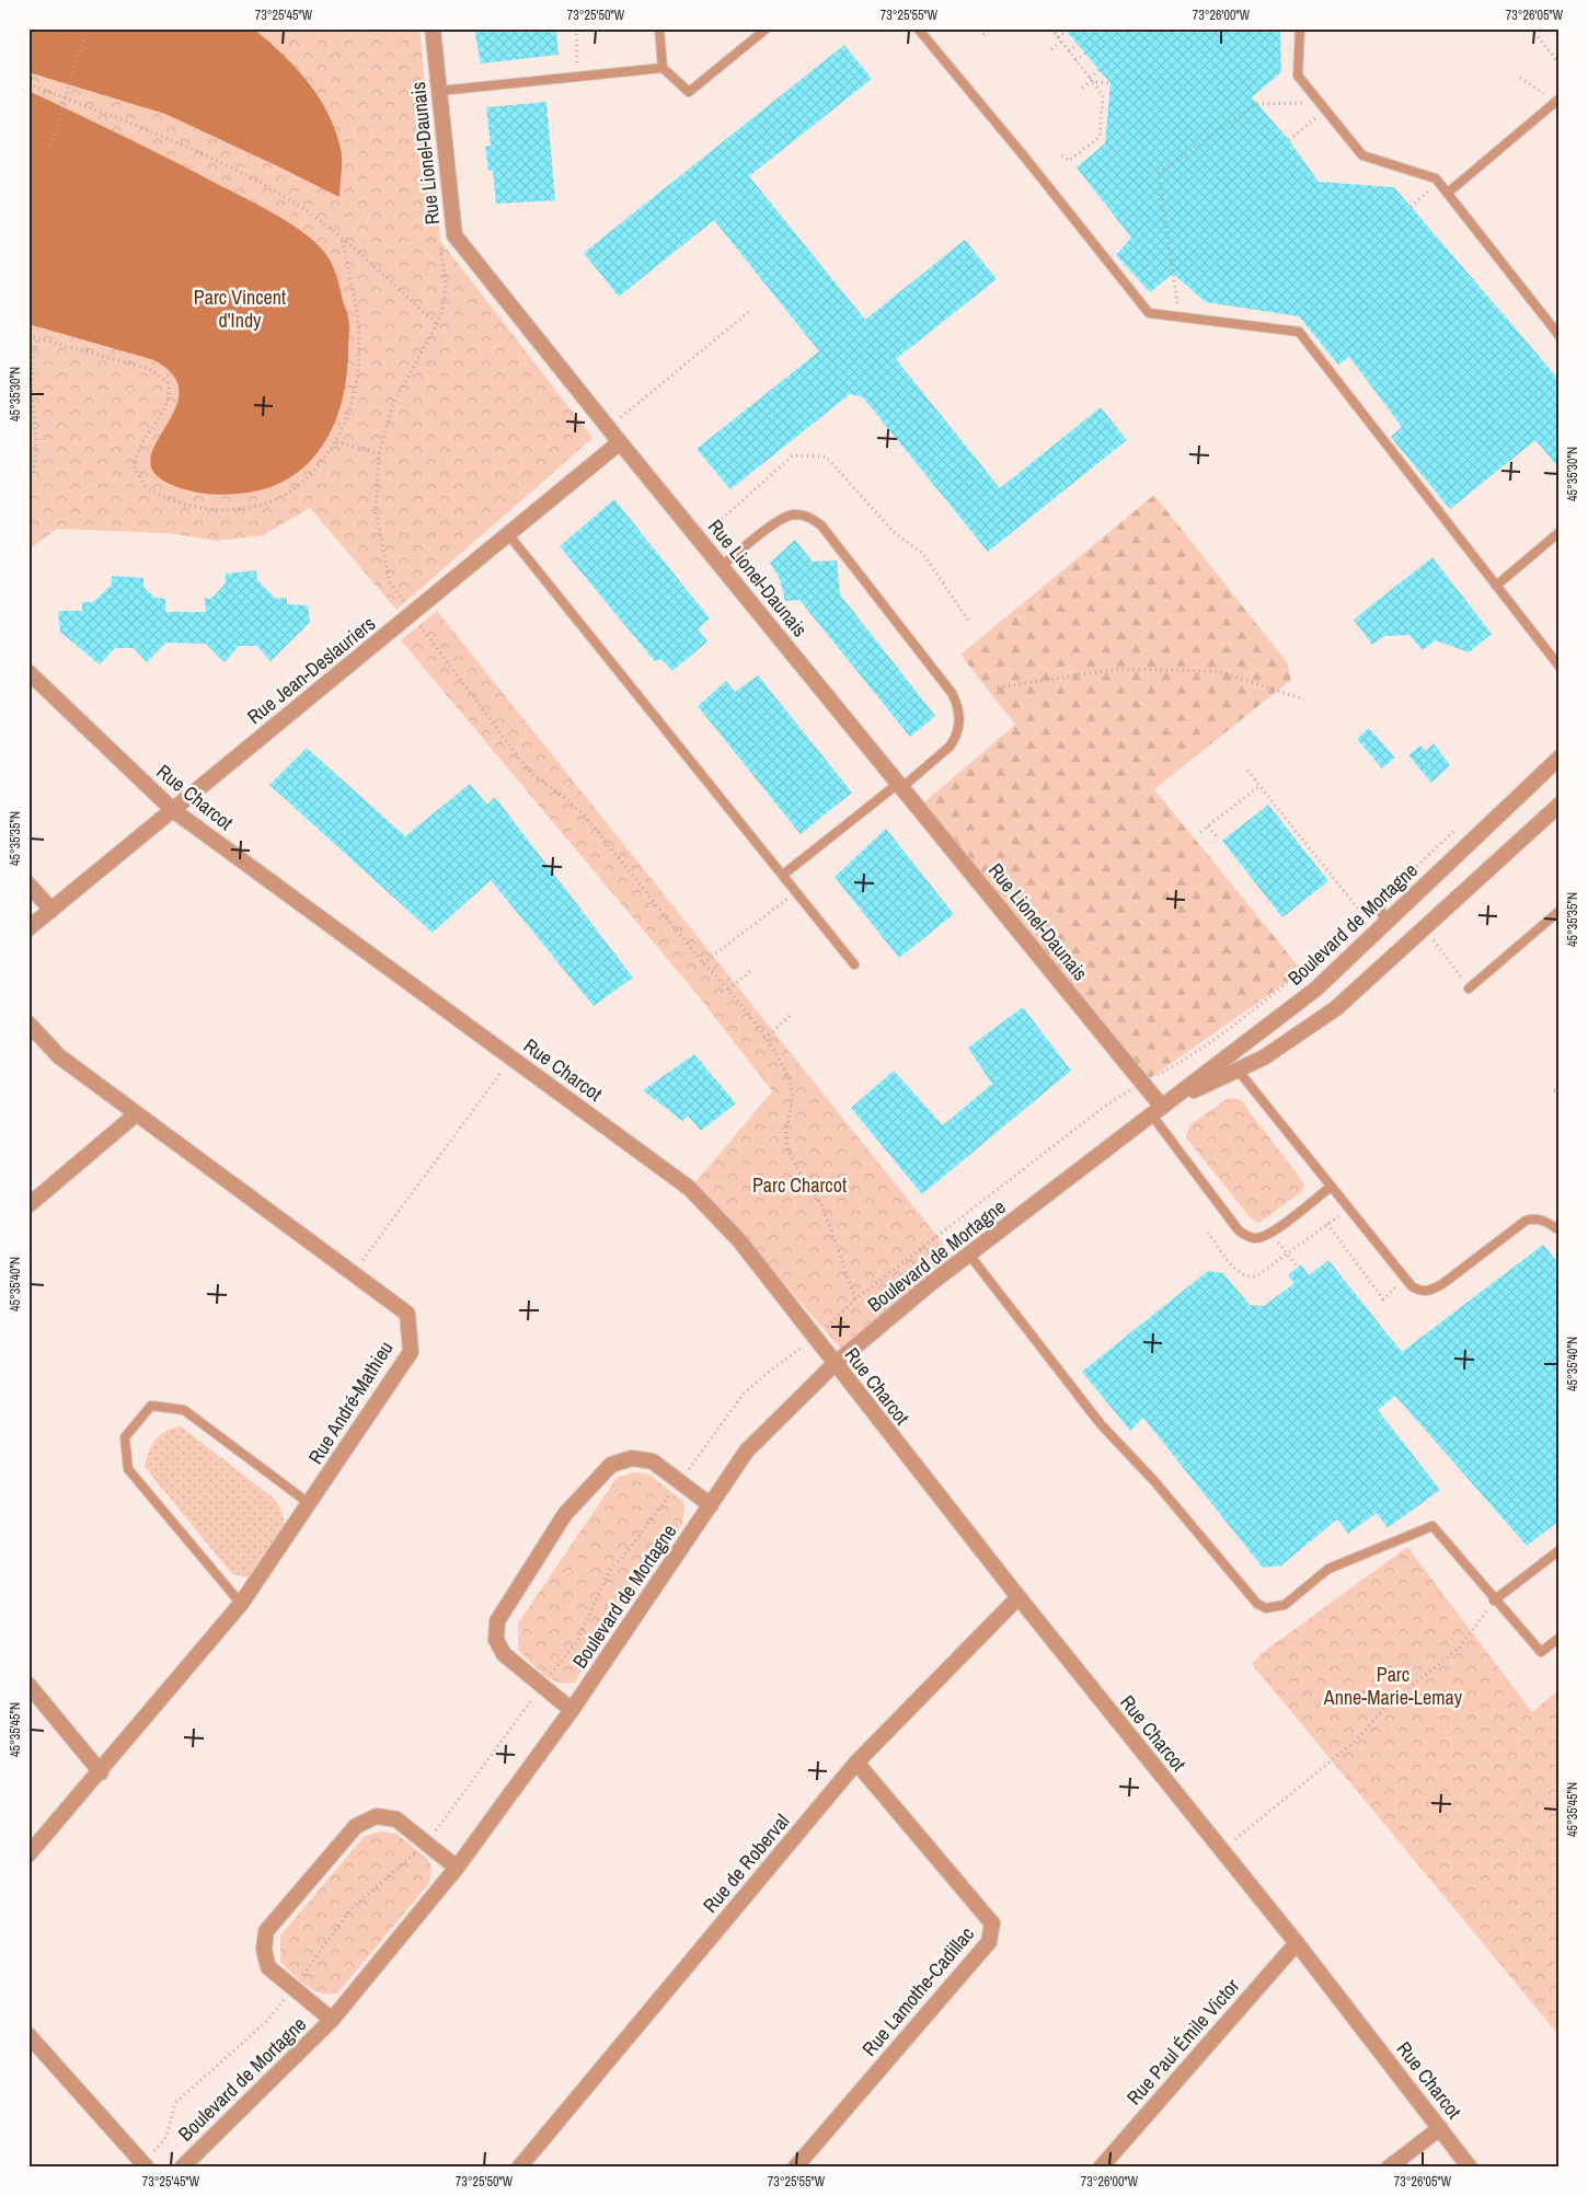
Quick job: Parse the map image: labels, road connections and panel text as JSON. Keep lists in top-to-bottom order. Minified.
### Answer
{"streets":{"street":["Rue Lionel-Daunais","Rue Jean-Deslauriers","Rue Charcot","Boulevard de Mortagne","Rue André-Mathieu","Rue de Roberval","Rue Lamothe-Cadillac","Rue Paul Émile Victor"]},"crossings":[["Rue Lionel-Daunais","Rue Jean-Deslauriers"],["Rue Lionel-Daunais","Boulevard de Mortagne"],["Rue Jean-Deslauriers","Rue Charcot"],["Rue Charcot","Boulevard de Mortagne"],["Rue Charcot","Rue de Roberval"],["Rue Charcot","Rue Paul Émile Victor"],["Rue de Roberval","Rue Lamothe-Cadillac"]],"parks":["Parc Vincent d'Indy","Parc Charcot","Parc Anne-Marie-Lemay"],"coordinates":["73°25'45\"W","73°25'50\"W","73°25'55\"W","73°26'00\"W","73°26'05\"W","45°35'30\"N","45°35'35\"N","45°35'40\"N","45°35'45\"N"]}
